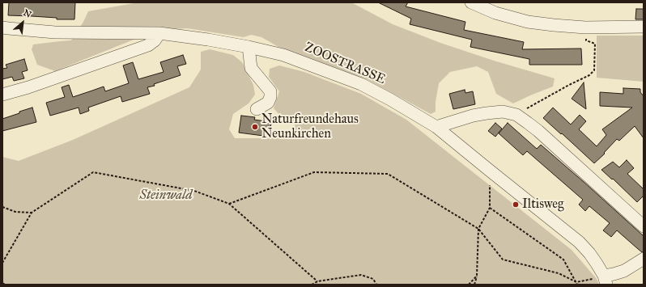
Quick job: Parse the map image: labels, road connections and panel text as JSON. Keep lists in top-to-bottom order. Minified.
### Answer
{"streets":{"street":["ZOOSTRASSE"]},"parks":["Steinwald"],"places":["Naturfreundehaus Neunkirchen","Iltisweg"],"north":"top right"}
